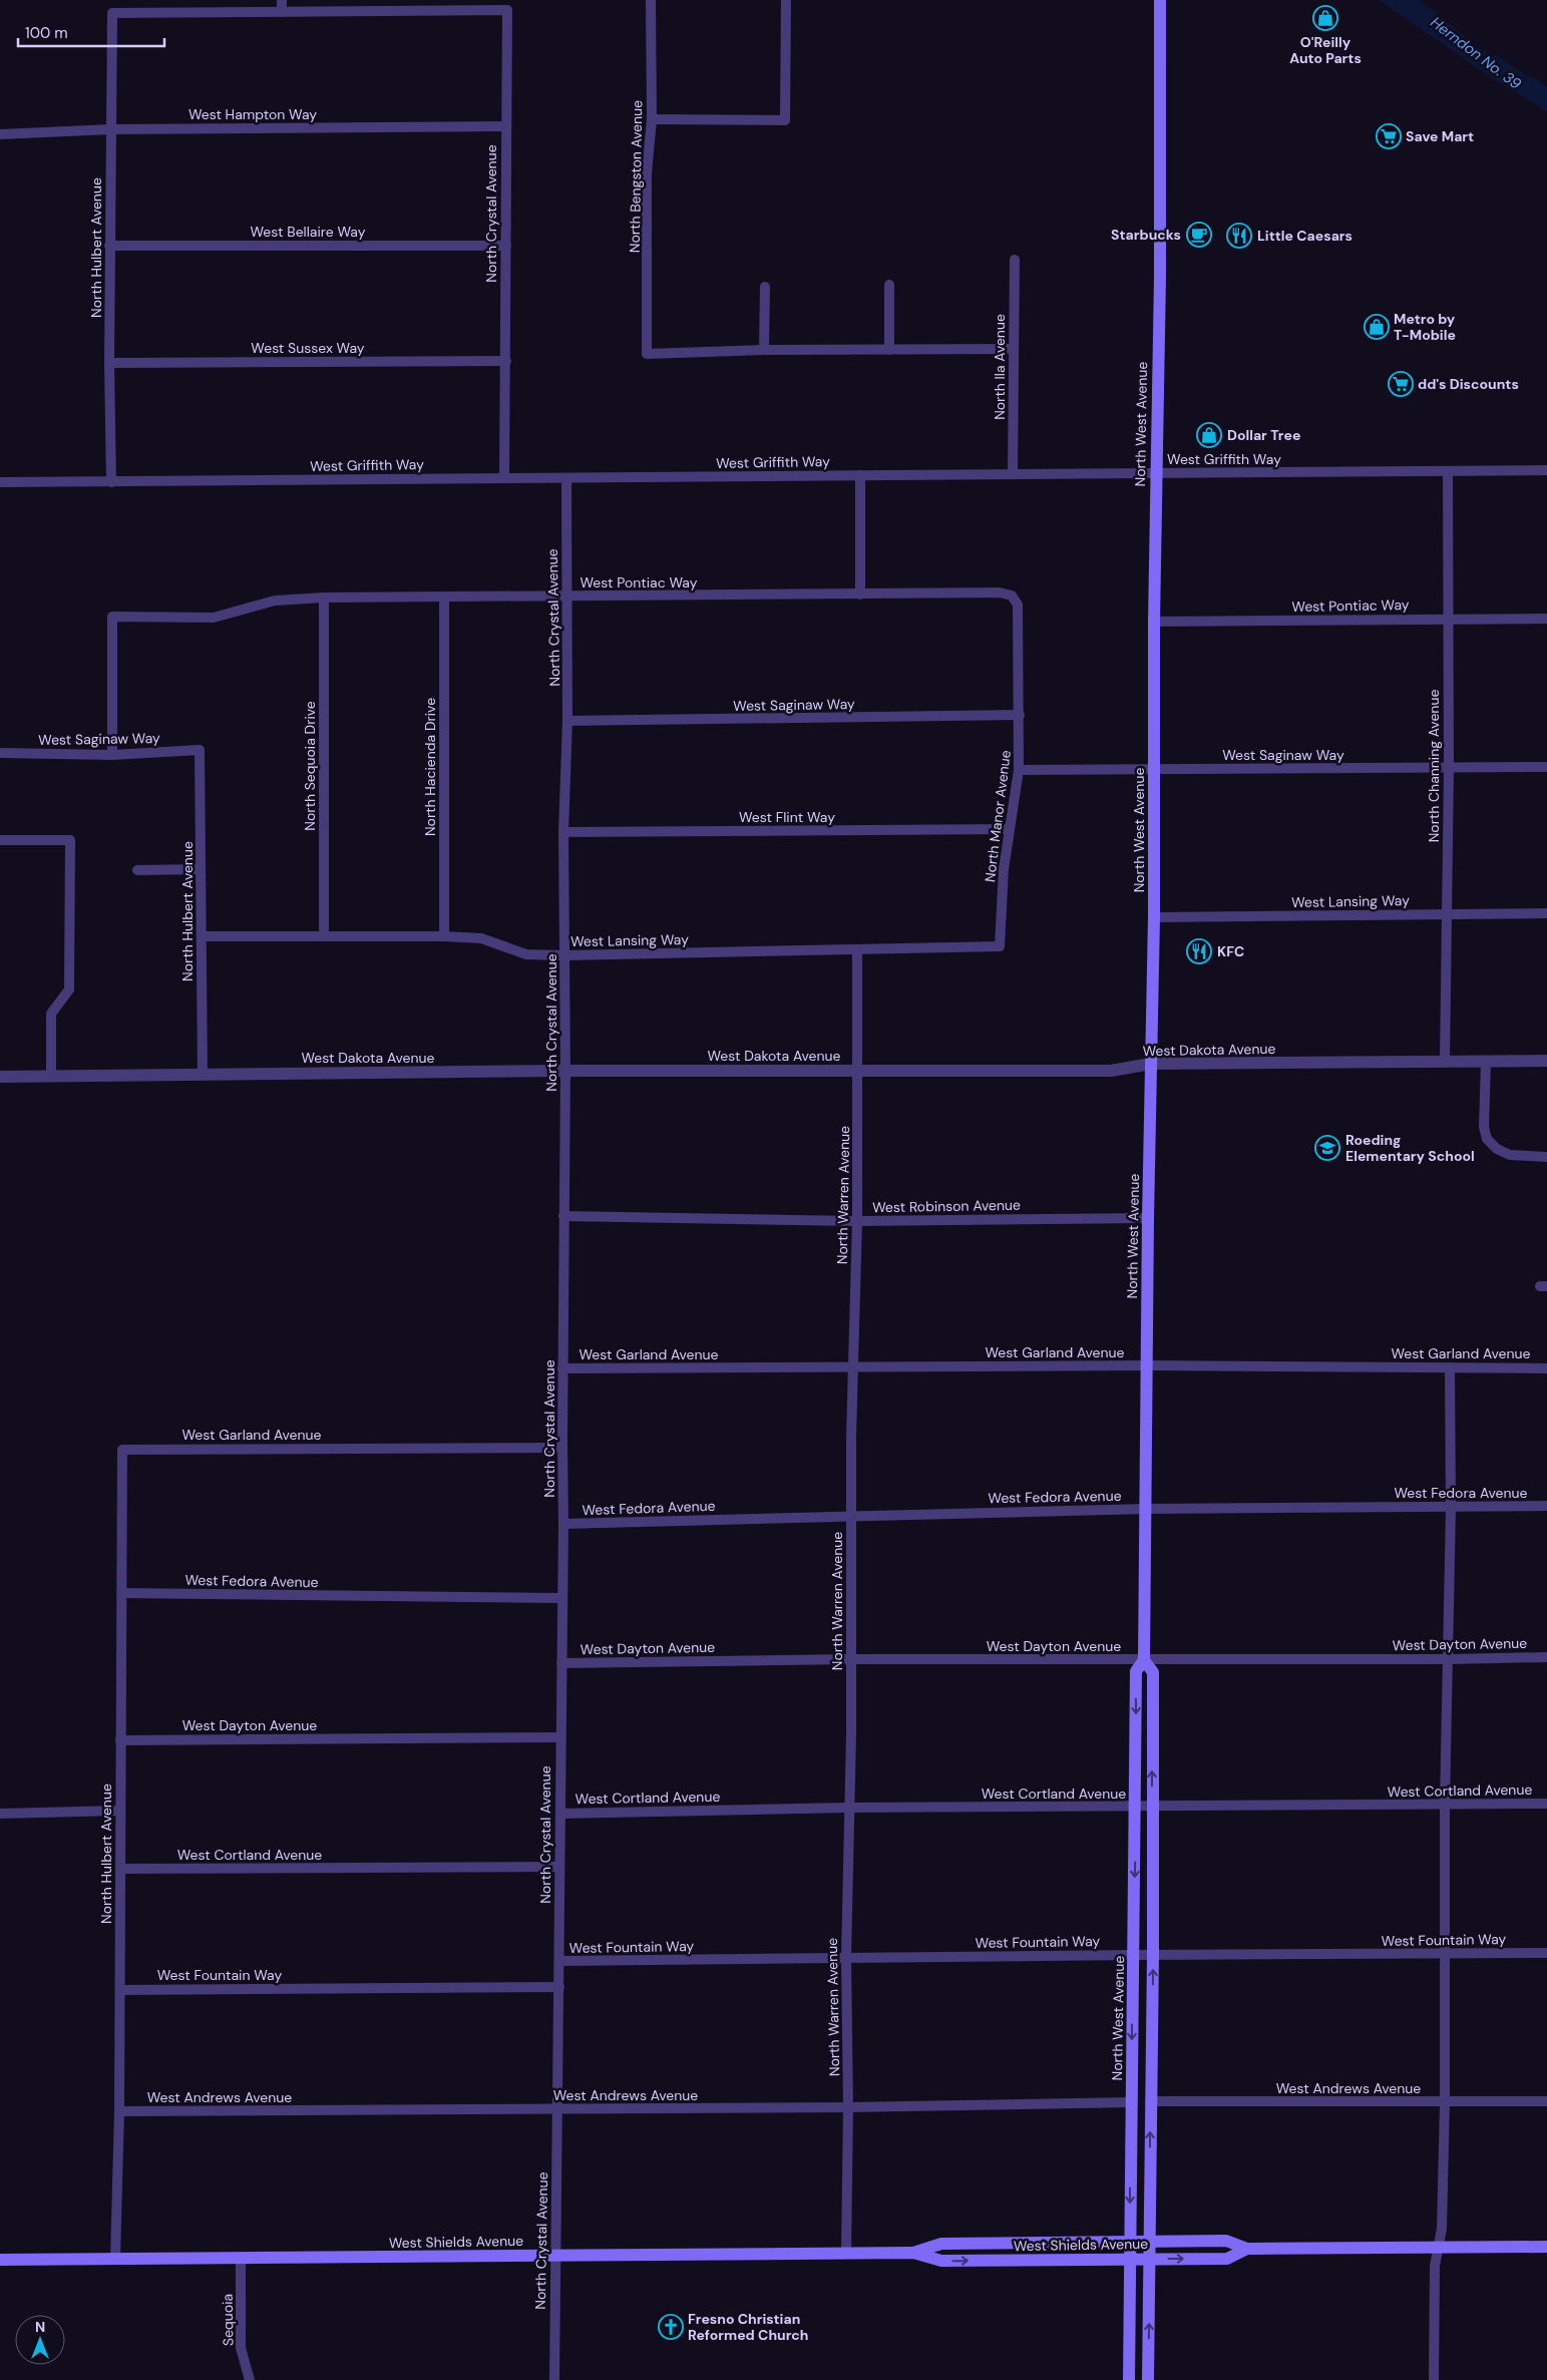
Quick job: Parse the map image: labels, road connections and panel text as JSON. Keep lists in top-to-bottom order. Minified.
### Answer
{"streets":{"main road":["North West Avenue","West Shields Avenue"],"street":["West Hampton Way","North Bengston Avenue","North Crystal Avenue","West Bellaire Way","North Hulbert Avenue","West Sussex Way","North Ila Avenue","West Griffith Way","West Pontiac Way","West Saginaw Way","North Sequoia Drive","North Channing Avenue","North Hacienda Drive","North Manor Avenue","West Flint Way","West Lansing Way","West Dakota Avenue","North Warren Avenue","West Robinson Avenue","West Garland Avenue","West Fedora Avenue","West Dayton Avenue","West Cortland Avenue","West Fountain Way","West Andrews Avenue","Sequoia"]},"crossings":[["West Hampton Way","North Crystal Avenue"],["West Hampton Way","North Hulbert Avenue"],["North Crystal Avenue","West Bellaire Way"],["North Crystal Avenue","North Hulbert Avenue"],["North Crystal Avenue","West Sussex Way"],["North Crystal Avenue","West Griffith Way"],["North Crystal Avenue","West Pontiac Way"],["North Crystal Avenue","West Saginaw Way"],["North Crystal Avenue","West Flint Way"],["North Crystal Avenue","West Lansing Way"],["North Crystal Avenue","West Dakota Avenue"],["North Crystal Avenue","West Robinson Avenue"],["North Crystal Avenue","West Garland Avenue"],["North Crystal Avenue","West Fedora Avenue"],["North Crystal Avenue","West Dayton Avenue"],["North Crystal Avenue","West Cortland Avenue"],["North Crystal Avenue","West Fountain Way"],["North Crystal Avenue","West Andrews Avenue"],["North Crystal Avenue","West Shields Avenue"],["West Bellaire Way","North Hulbert Avenue"],["North Hulbert Avenue","West Sussex Way"],["North Hulbert Avenue","West Griffith Way"],["North Hulbert Avenue","West Saginaw Way"],["North Hulbert Avenue","West Lansing Way"],["North Hulbert Avenue","West Dakota Avenue"],["North Hulbert Avenue","West Garland Avenue"],["North Hulbert Avenue","West Fedora Avenue"],["North Hulbert Avenue","West Dayton Avenue"],["North Hulbert Avenue","West Cortland Avenue"],["North Hulbert Avenue","West Fountain Way"],["North Hulbert Avenue","West Andrews Avenue"],["North Hulbert Avenue","West Shields Avenue"],["North Ila Avenue","West Griffith Way"],["North West Avenue","West Griffith Way"],["North West Avenue","West Pontiac Way"],["North West Avenue","West Saginaw Way"],["North West Avenue","West Lansing Way"],["North West Avenue","West Dakota Avenue"],["North West Avenue","West Robinson Avenue"],["North West Avenue","West Garland Avenue"],["North West Avenue","West Fedora Avenue"],["North West Avenue","West Dayton Avenue"],["North West Avenue","West Cortland Avenue"],["North West Avenue","West Fountain Way"],["North West Avenue","West Andrews Avenue"],["North West Avenue","West Shields Avenue"],["West Griffith Way","North Channing Avenue"],["West Pontiac Way","West Saginaw Way"],["West Pontiac Way","North Sequoia Drive"],["West Pontiac Way","North Channing Avenue"],["West Pontiac Way","North Hacienda Drive"],["West Pontiac Way","North Manor Avenue"],["West Saginaw Way","North Channing Avenue"],["West Saginaw Way","North Manor Avenue"],["North Sequoia Drive","West Lansing Way"],["North Channing Avenue","West Lansing Way"],["North Channing Avenue","West Dakota Avenue"],["North Hacienda Drive","West Lansing Way"],["North Manor Avenue","West Flint Way"],["North Manor Avenue","West Lansing Way"],["West Lansing Way","North Warren Avenue"],["West Dakota Avenue","North Warren Avenue"],["North Warren Avenue","West Robinson Avenue"],["North Warren Avenue","West Garland Avenue"],["North Warren Avenue","West Fedora Avenue"],["North Warren Avenue","West Dayton Avenue"],["North Warren Avenue","West Cortland Avenue"],["North Warren Avenue","West Fountain Way"],["North Warren Avenue","West Andrews Avenue"],["North Warren Avenue","West Shields Avenue"],["West Shields Avenue","Sequoia"]],"water":["Herndon No. 39"],"places":{"shop":["O'Reilly Auto Parts","Metro by T-Mobile","Dollar Tree"],"supermarket":["Save Mart","dd's Discounts"],"cafe":["Starbucks"],"restaurant":["Little Caesars","KFC"],"school or university":["Roeding Elementary School"],"church":["Fresno Christian Reformed Church"]},"scale_bar":"100 m","north":"top"}
